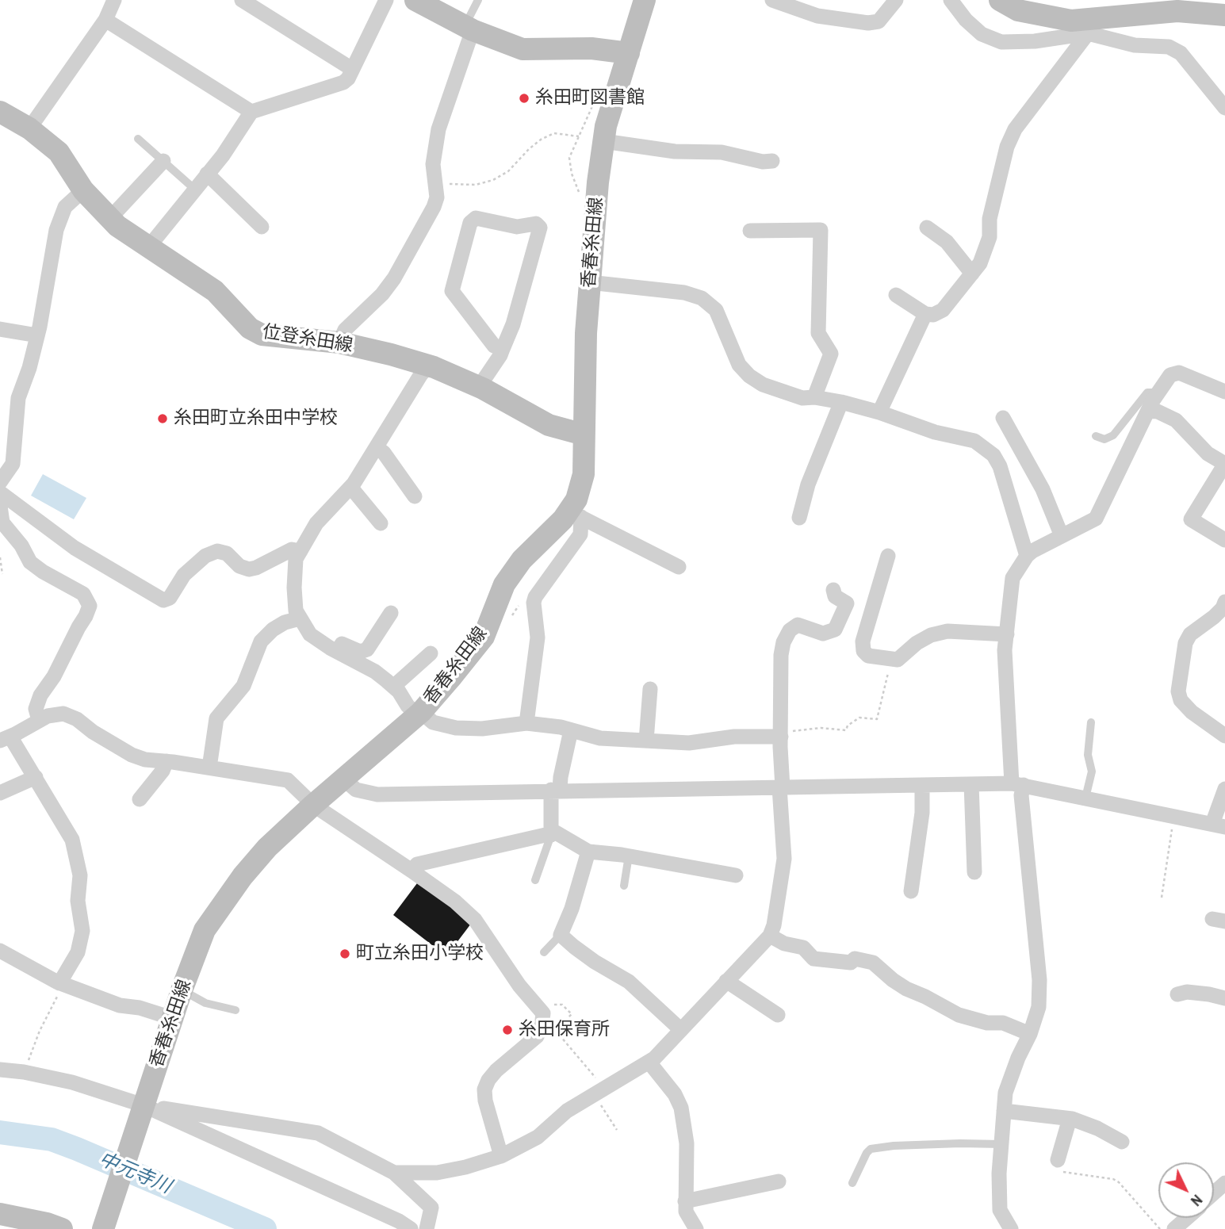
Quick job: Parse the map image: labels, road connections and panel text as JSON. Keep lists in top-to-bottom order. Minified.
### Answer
{"streets":{"main road":["香春糸田線","位登糸田線"]},"crossings":[["香春糸田線","位登糸田線"]],"water":["中元寺川"],"places":["糸田町図書館","糸田町立糸田中学校","町立糸田小学校","糸田保育所"],"north":"bottom right"}
